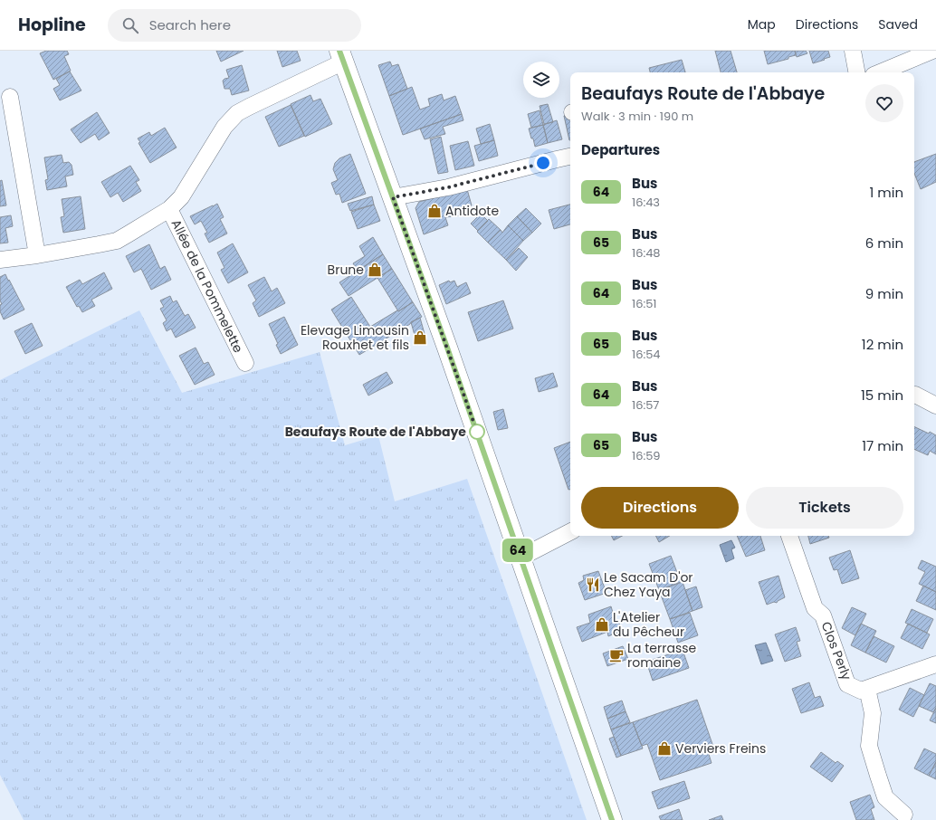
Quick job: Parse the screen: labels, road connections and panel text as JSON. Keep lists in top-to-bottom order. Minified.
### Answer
{"streets":{"street":["Allée de la Pommelette","Clos Perly"]},"places":{"shop":["Antidote","Brune","Elevage Limousin Rouxhet et fils","L'Atelier du Pêcheur","Verviers Freins"],"other":["Beaufays Route de l'Abbaye"],"restaurant":["Le Sacam D'or Chez Yaya"],"cafe":["La terrasse romaine"]},"lines":["bus line 64"],"page":{"header":"Hopline","search":"Search here","nav":["Map","Directions","Saved"],"on_map":"64","heading":[["Beaufays Route de l'Abbaye","Walk · 3 min · 190 m"],"Departures"],"list":[{"mark":"64","name":"Bus","note":"16:43","value":"1 min"},{"mark":"65","name":"Bus","note":"16:48","value":"6 min"},{"mark":"64","name":"Bus","note":"16:51","value":"9 min"},{"mark":"65","name":"Bus","note":"16:54","value":"12 min"},{"mark":"64","name":"Bus","note":"16:57","value":"15 min"},{"mark":"65","name":"Bus","note":"16:59","value":"17 min"}],"buttons":["Directions","Tickets"]}}
